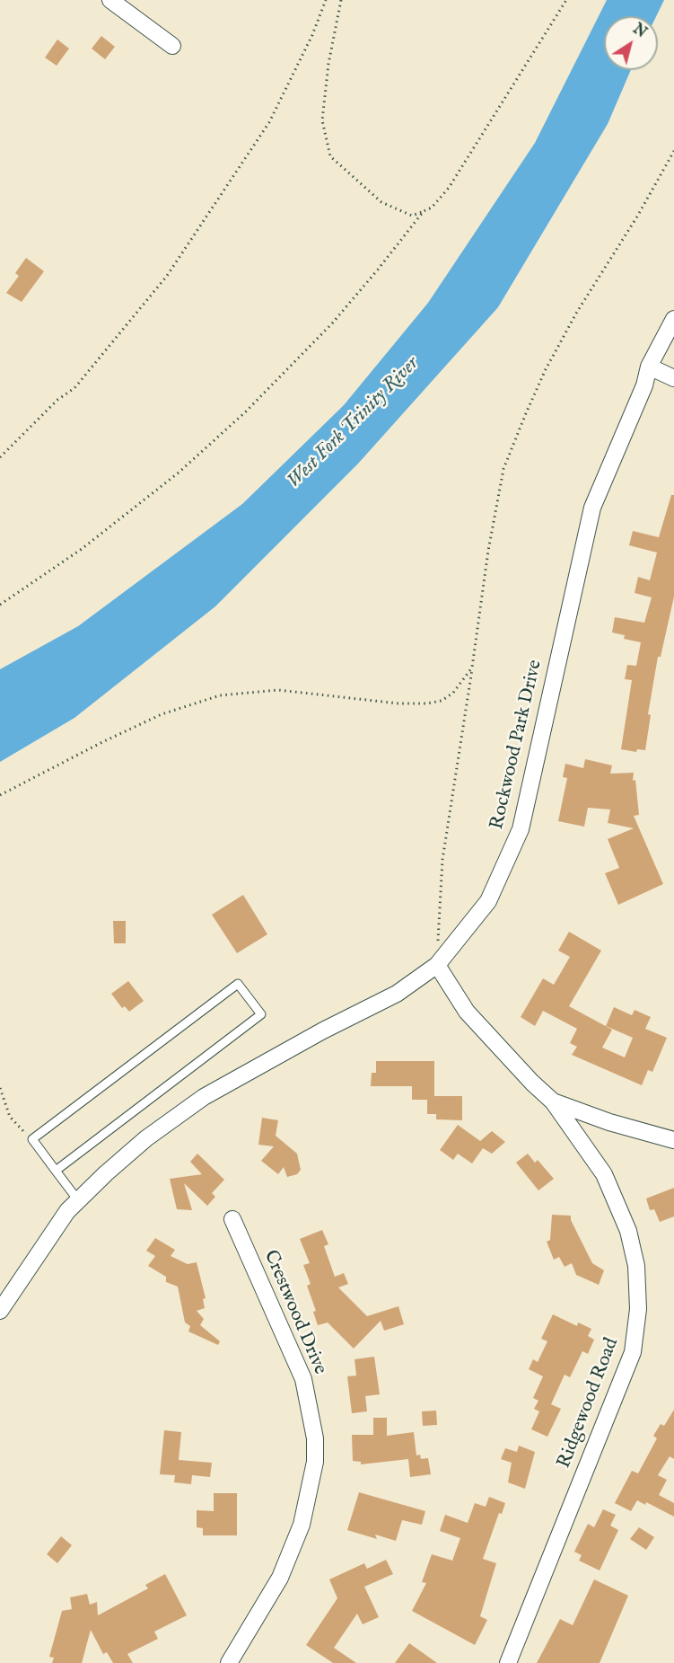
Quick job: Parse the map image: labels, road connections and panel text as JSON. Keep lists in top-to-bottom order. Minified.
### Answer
{"streets":{"street":["Rockwood Park Drive","Crestwood Drive","Ridgewood Road"]},"water":["West Fork Trinity River"],"north":"top right"}
